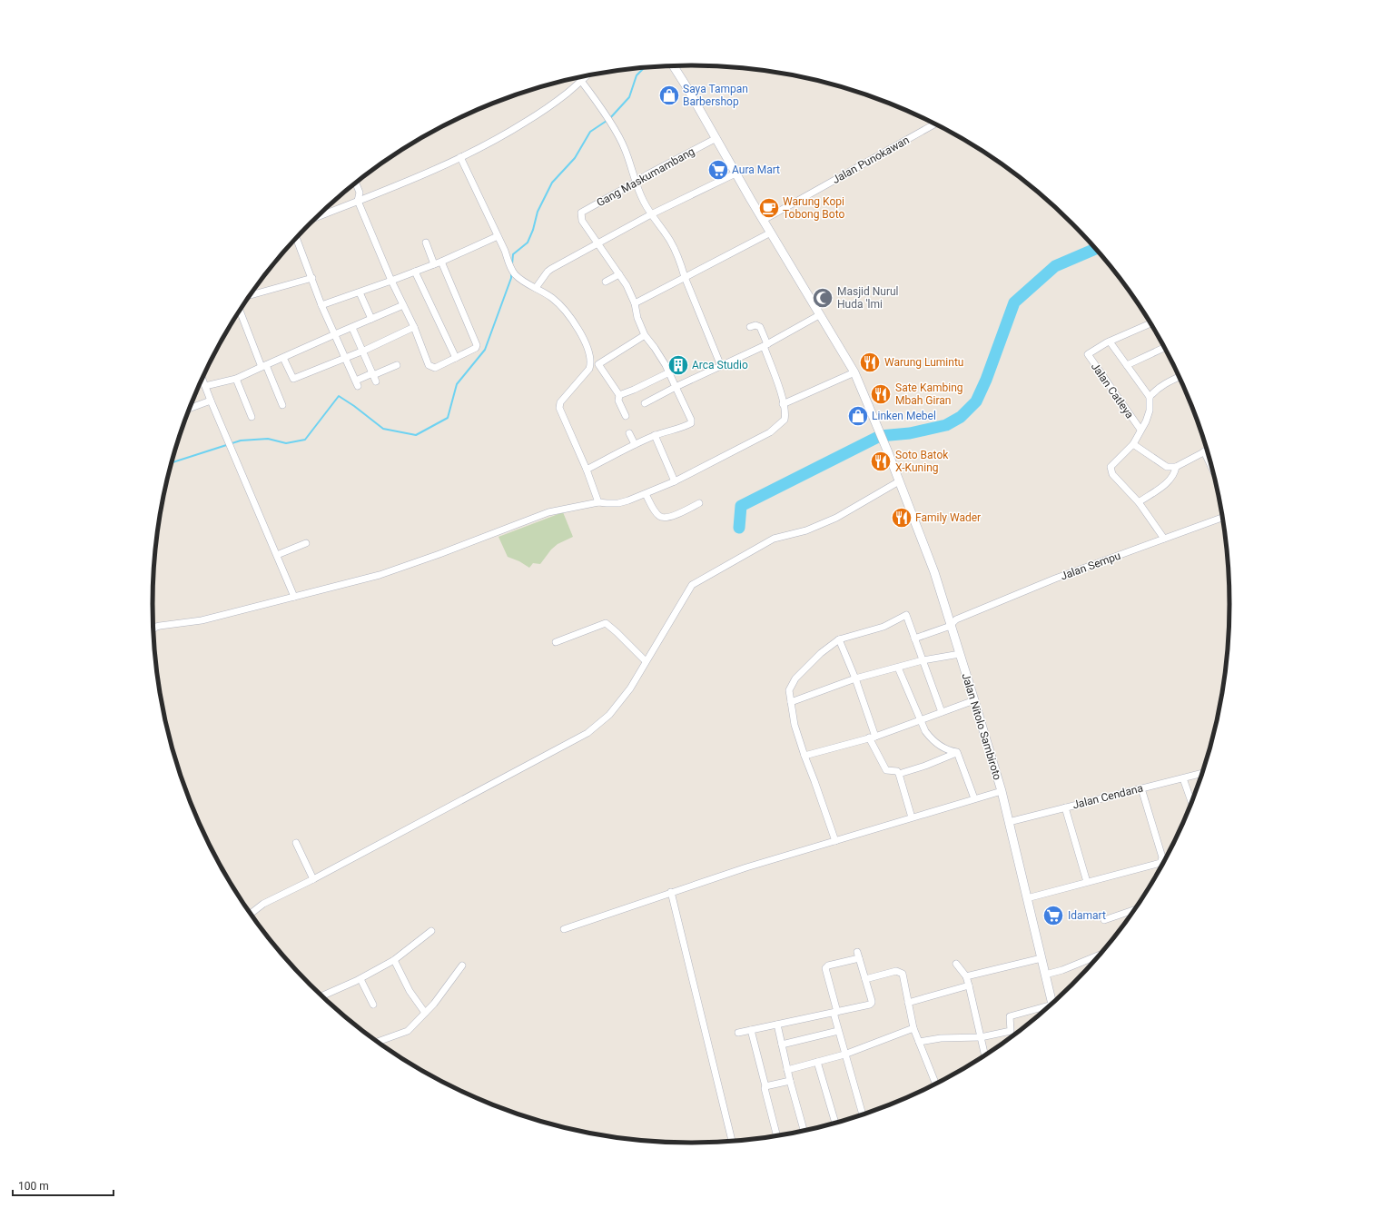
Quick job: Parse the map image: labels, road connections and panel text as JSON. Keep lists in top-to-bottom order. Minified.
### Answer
{"streets":{"street":["Jalan Punokawan","Gang Maskumambang","Jalan Catleya","Jalan Sempu","Jalan Nitolo Sambiroto","Jalan Cendana"]},"crossings":[["Jalan Punokawan","Jalan Nitolo Sambiroto"],["Gang Maskumambang","Jalan Nitolo Sambiroto"],["Jalan Sempu","Jalan Nitolo Sambiroto"],["Jalan Nitolo Sambiroto","Jalan Cendana"]],"places":{"shop":["Saya Tampan Barbershop","Linken Mebel"],"supermarket":["Aura Mart","Idamart"],"cafe":["Warung Kopi Tobong Boto"],"mosque":["Masjid Nurul Huda 'lmi"],"restaurant":["Warung Lumintu","Sate Kambing Mbah Giran","Soto Batok X-Kuning","Family Wader"],"building":["Arca Studio"]},"scale_bar":"100 m"}
